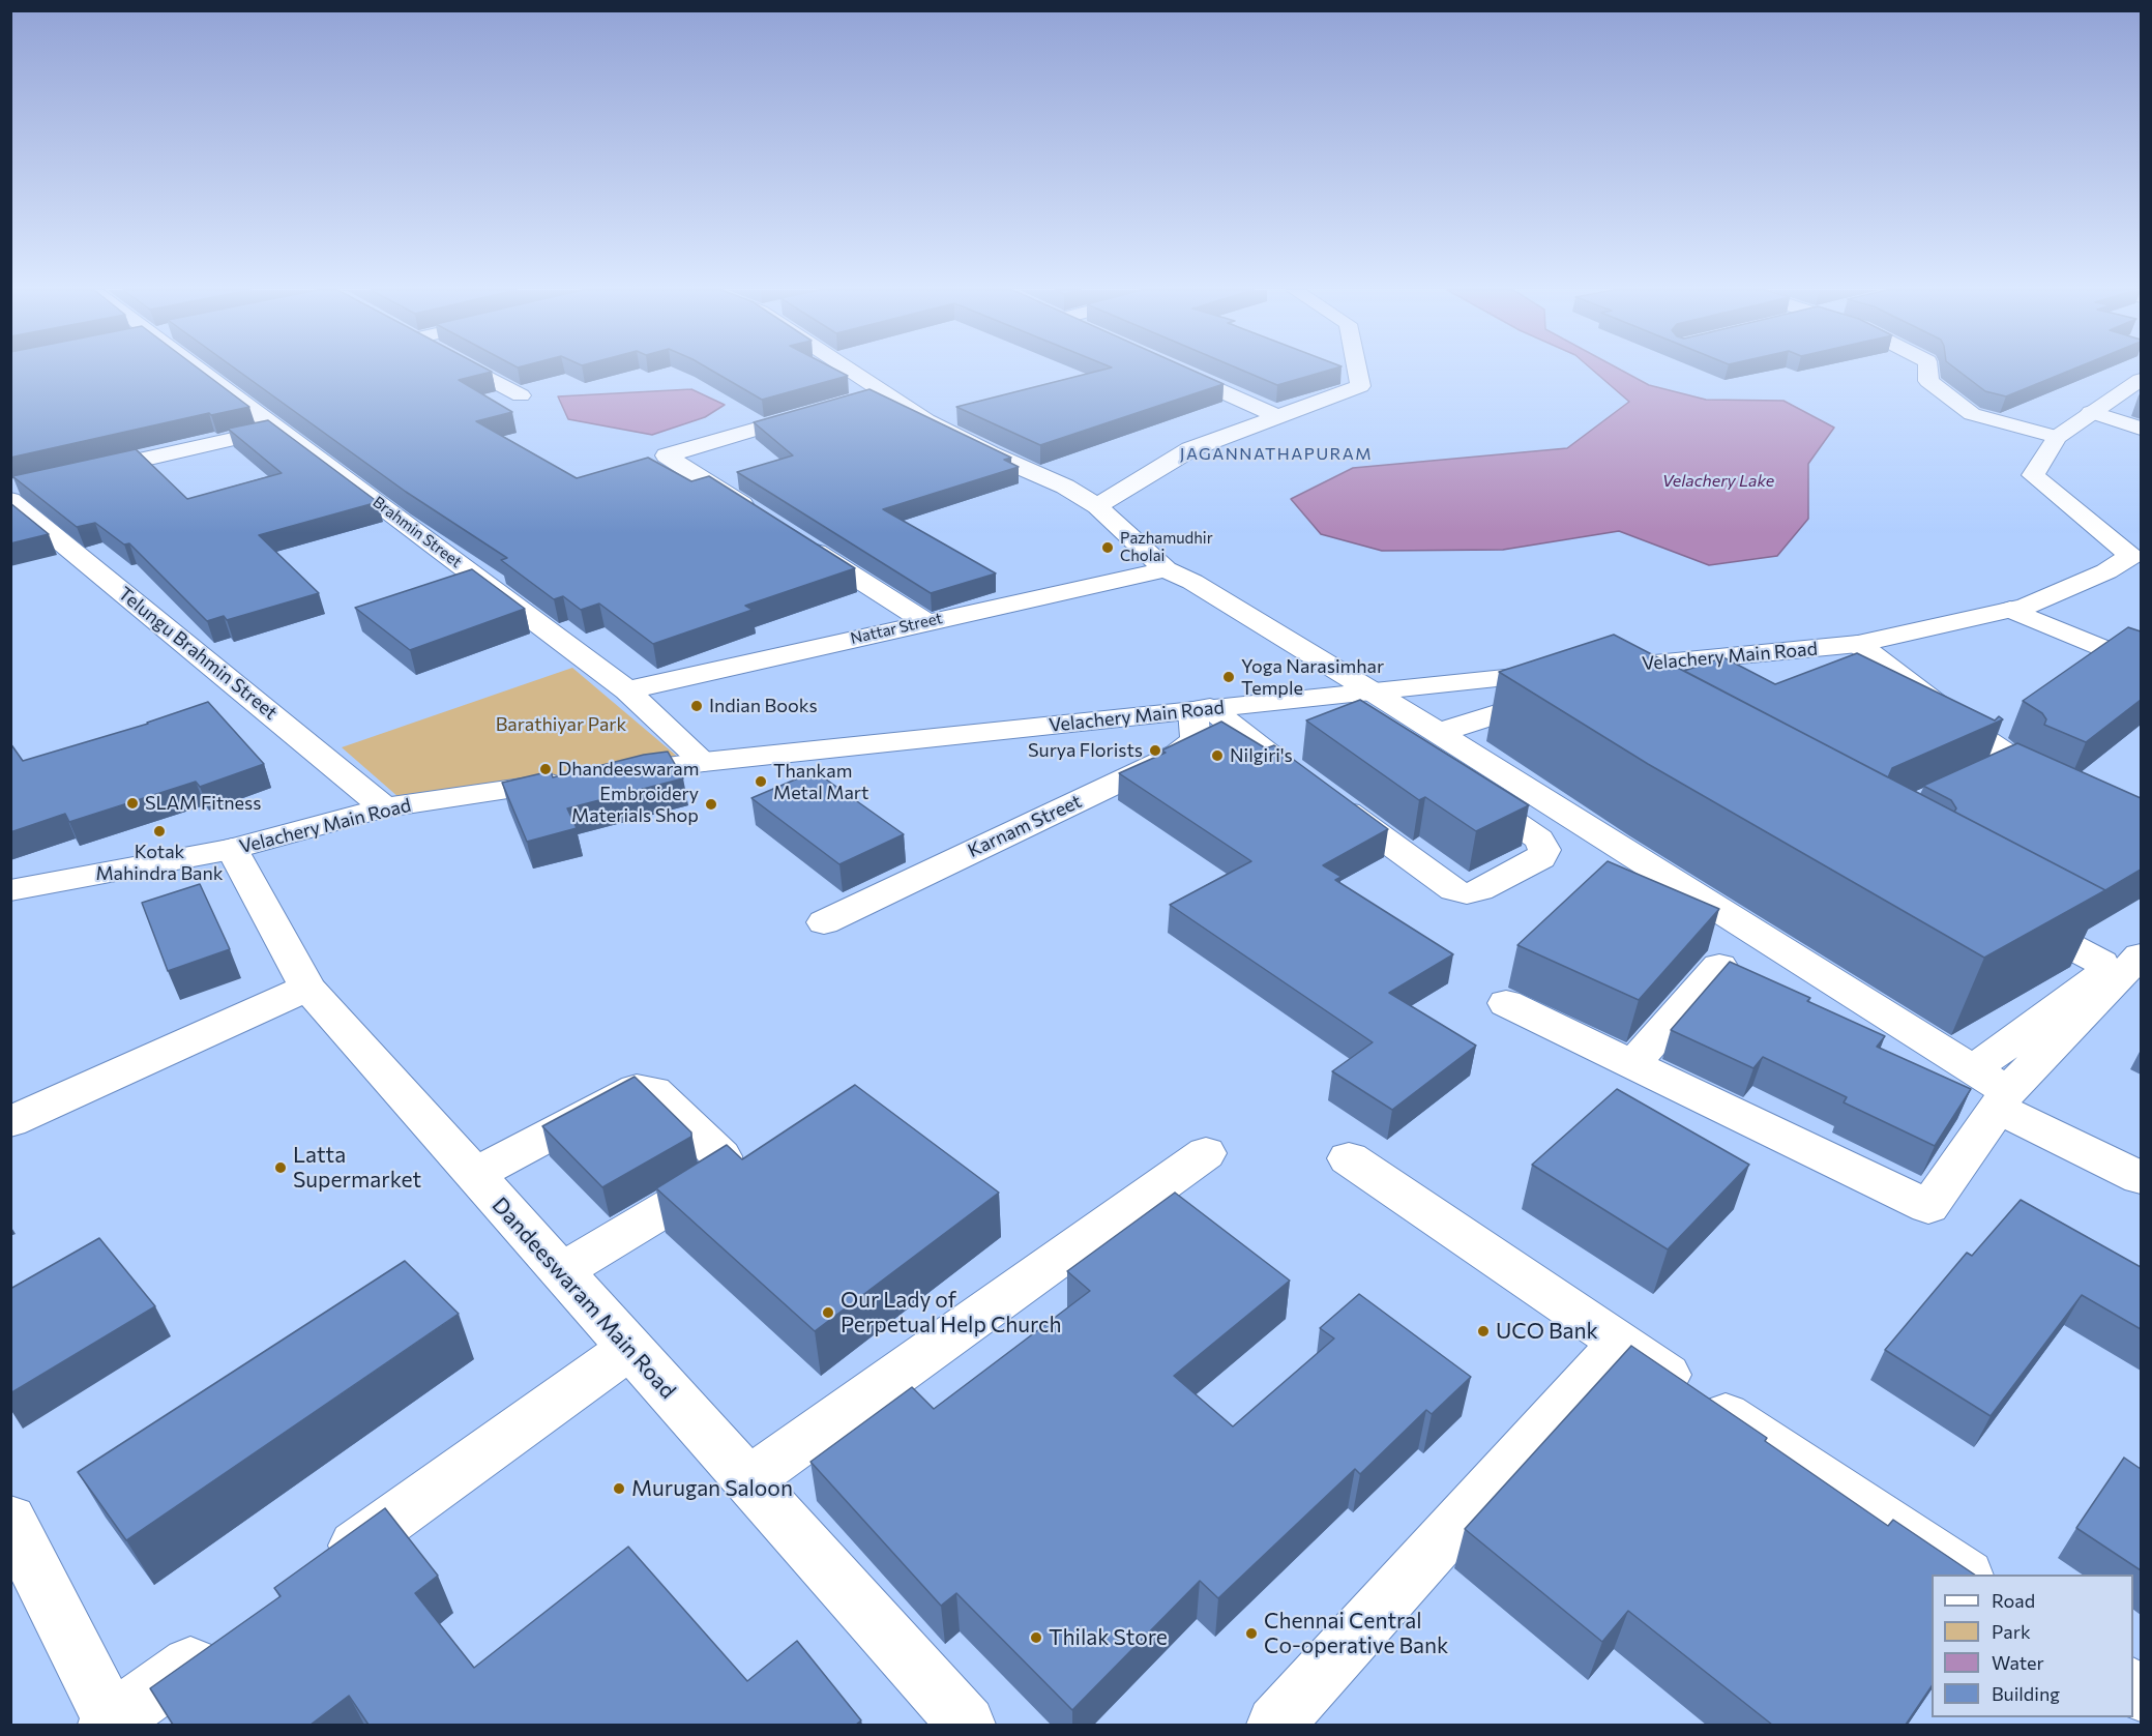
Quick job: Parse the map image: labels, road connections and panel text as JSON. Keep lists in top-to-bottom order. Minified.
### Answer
{"streets":{"street":["Brahmin Street","Nattar Street","Telungu Brahmin Street","Velachery Main Road","Karnam Street","Dandeeswaram Main Road"]},"crossings":[["Brahmin Street","Nattar Street"],["Brahmin Street","Velachery Main Road"],["Telungu Brahmin Street","Velachery Main Road"],["Velachery Main Road","Karnam Street"],["Velachery Main Road","Dandeeswaram Main Road"]],"districts":["JAGANNATHAPURAM"],"water":["Velachery Lake"],"parks":["Barathiyar Park"],"places":["Pazhamudhir Cholai","Yoga Narasimhar Temple","Indian Books","Surya Florists","Nilgiri's","Dhandeeswaram","Thankam Metal Mart","SLAM Fitness","Embroidery Materials Shop","Kotak Mahindra Bank","Latta Supermarket","Our Lady of Perpetual Help Church","UCO Bank","Murugan Saloon","Chennai Central Co-operative Bank","Thilak Store"],"legend":["Road","Park","Water","Building"]}
